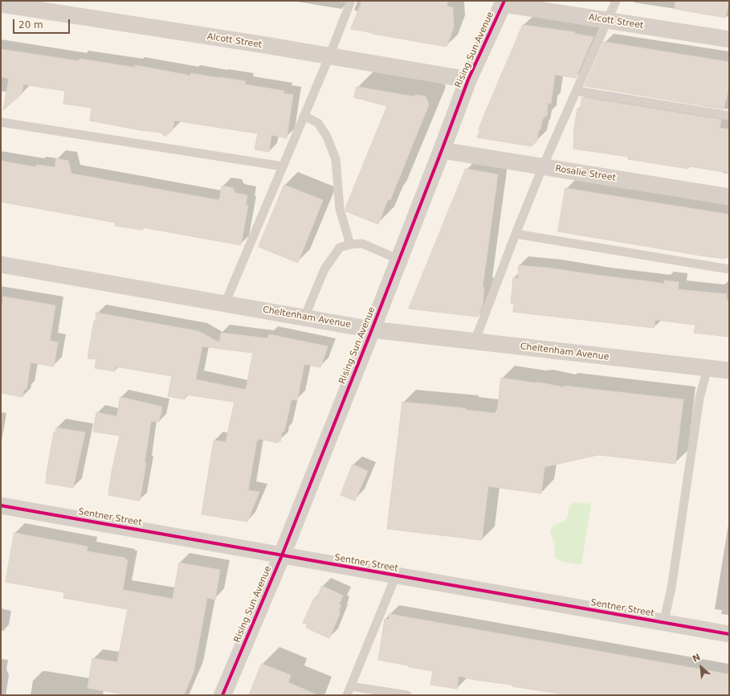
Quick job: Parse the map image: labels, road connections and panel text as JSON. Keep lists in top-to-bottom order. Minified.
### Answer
{"streets":{"main road":["Rising Sun Avenue"],"street":["Alcott Street","Rosalie Street","Cheltenham Avenue","Sentner Street"]},"crossings":[["Alcott Street","Rising Sun Avenue"],["Rising Sun Avenue","Rosalie Street"],["Rising Sun Avenue","Cheltenham Avenue"],["Rising Sun Avenue","Sentner Street"]],"scale_bar":"20 m","north":"top left"}
